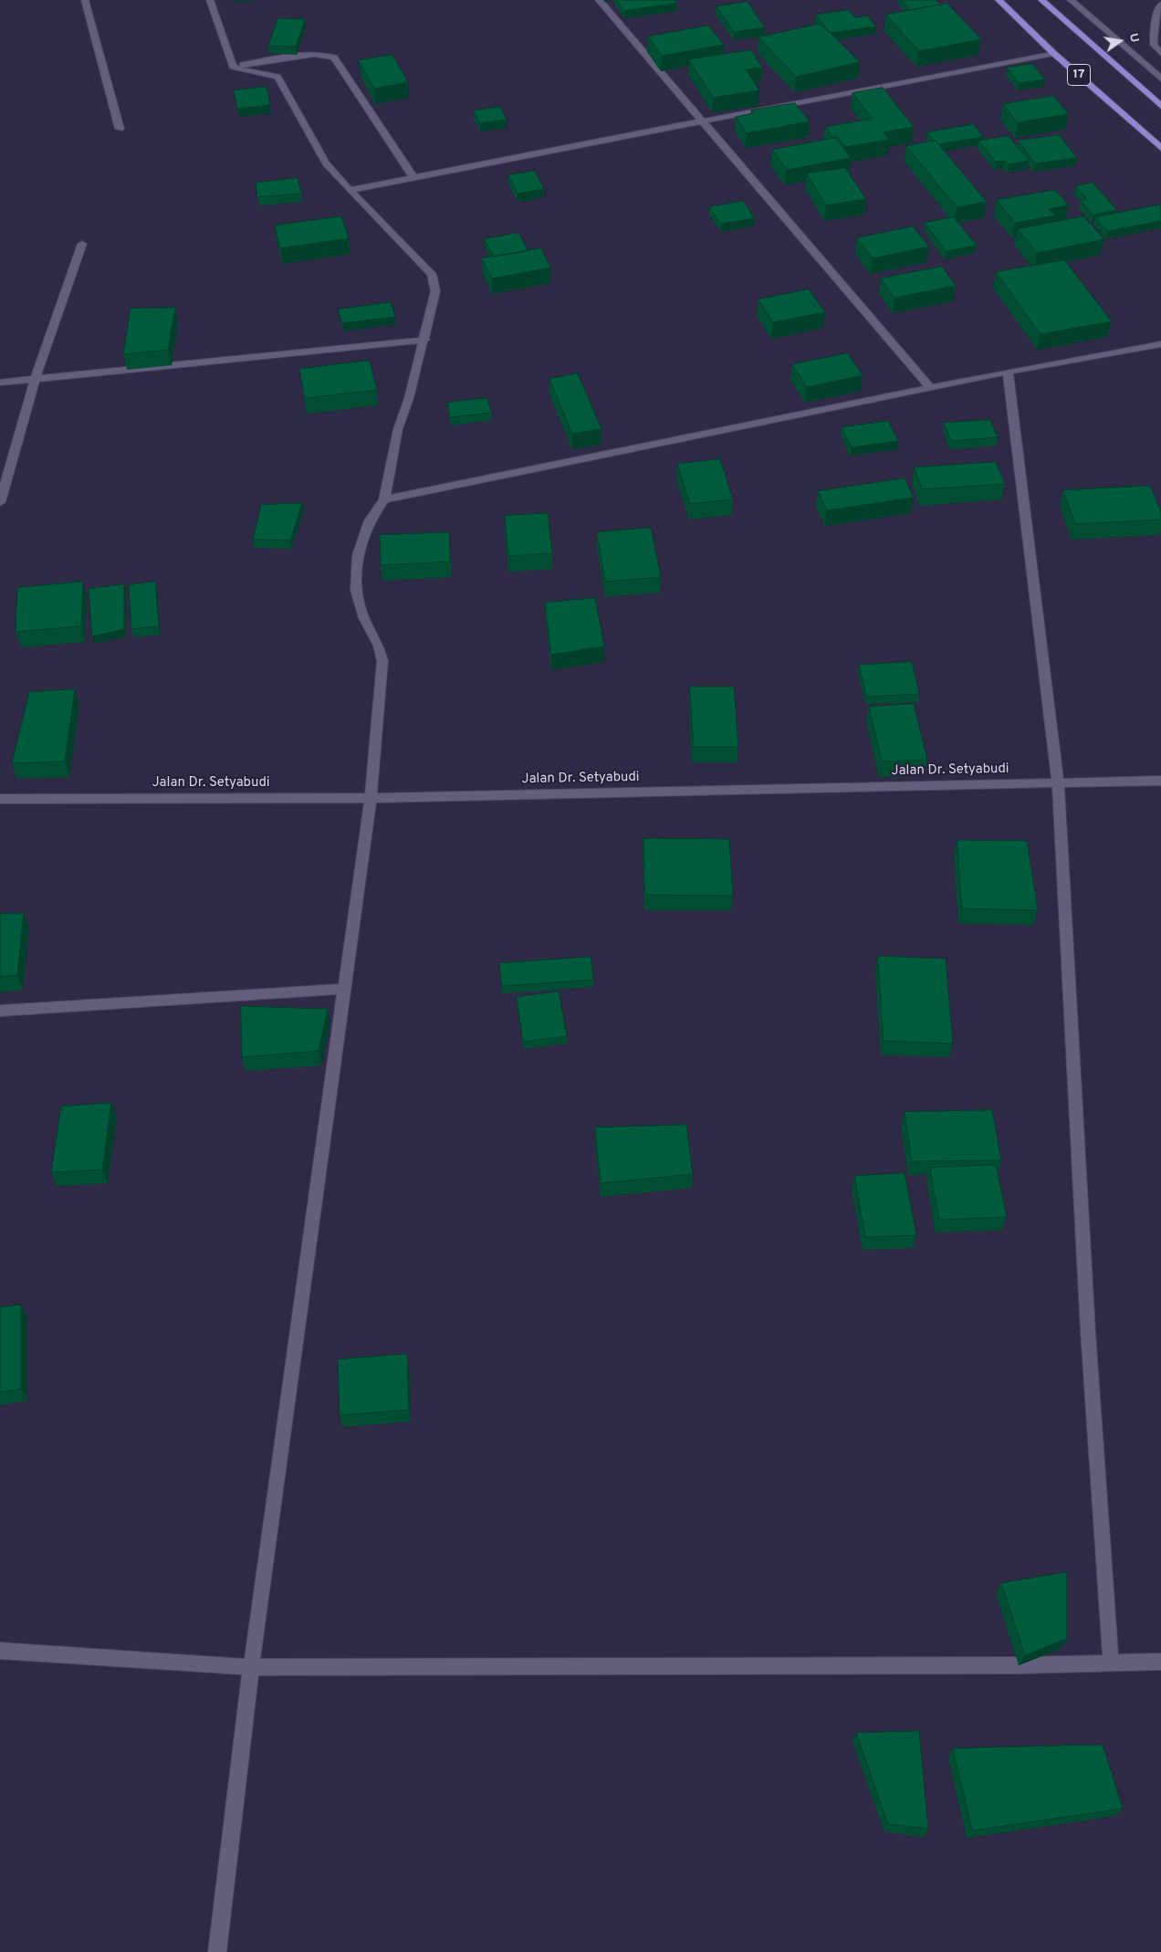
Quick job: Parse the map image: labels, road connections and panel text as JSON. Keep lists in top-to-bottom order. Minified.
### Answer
{"streets":{"highway":["17"],"street":["Jalan Dr. Setyabudi"]},"north":"right"}
